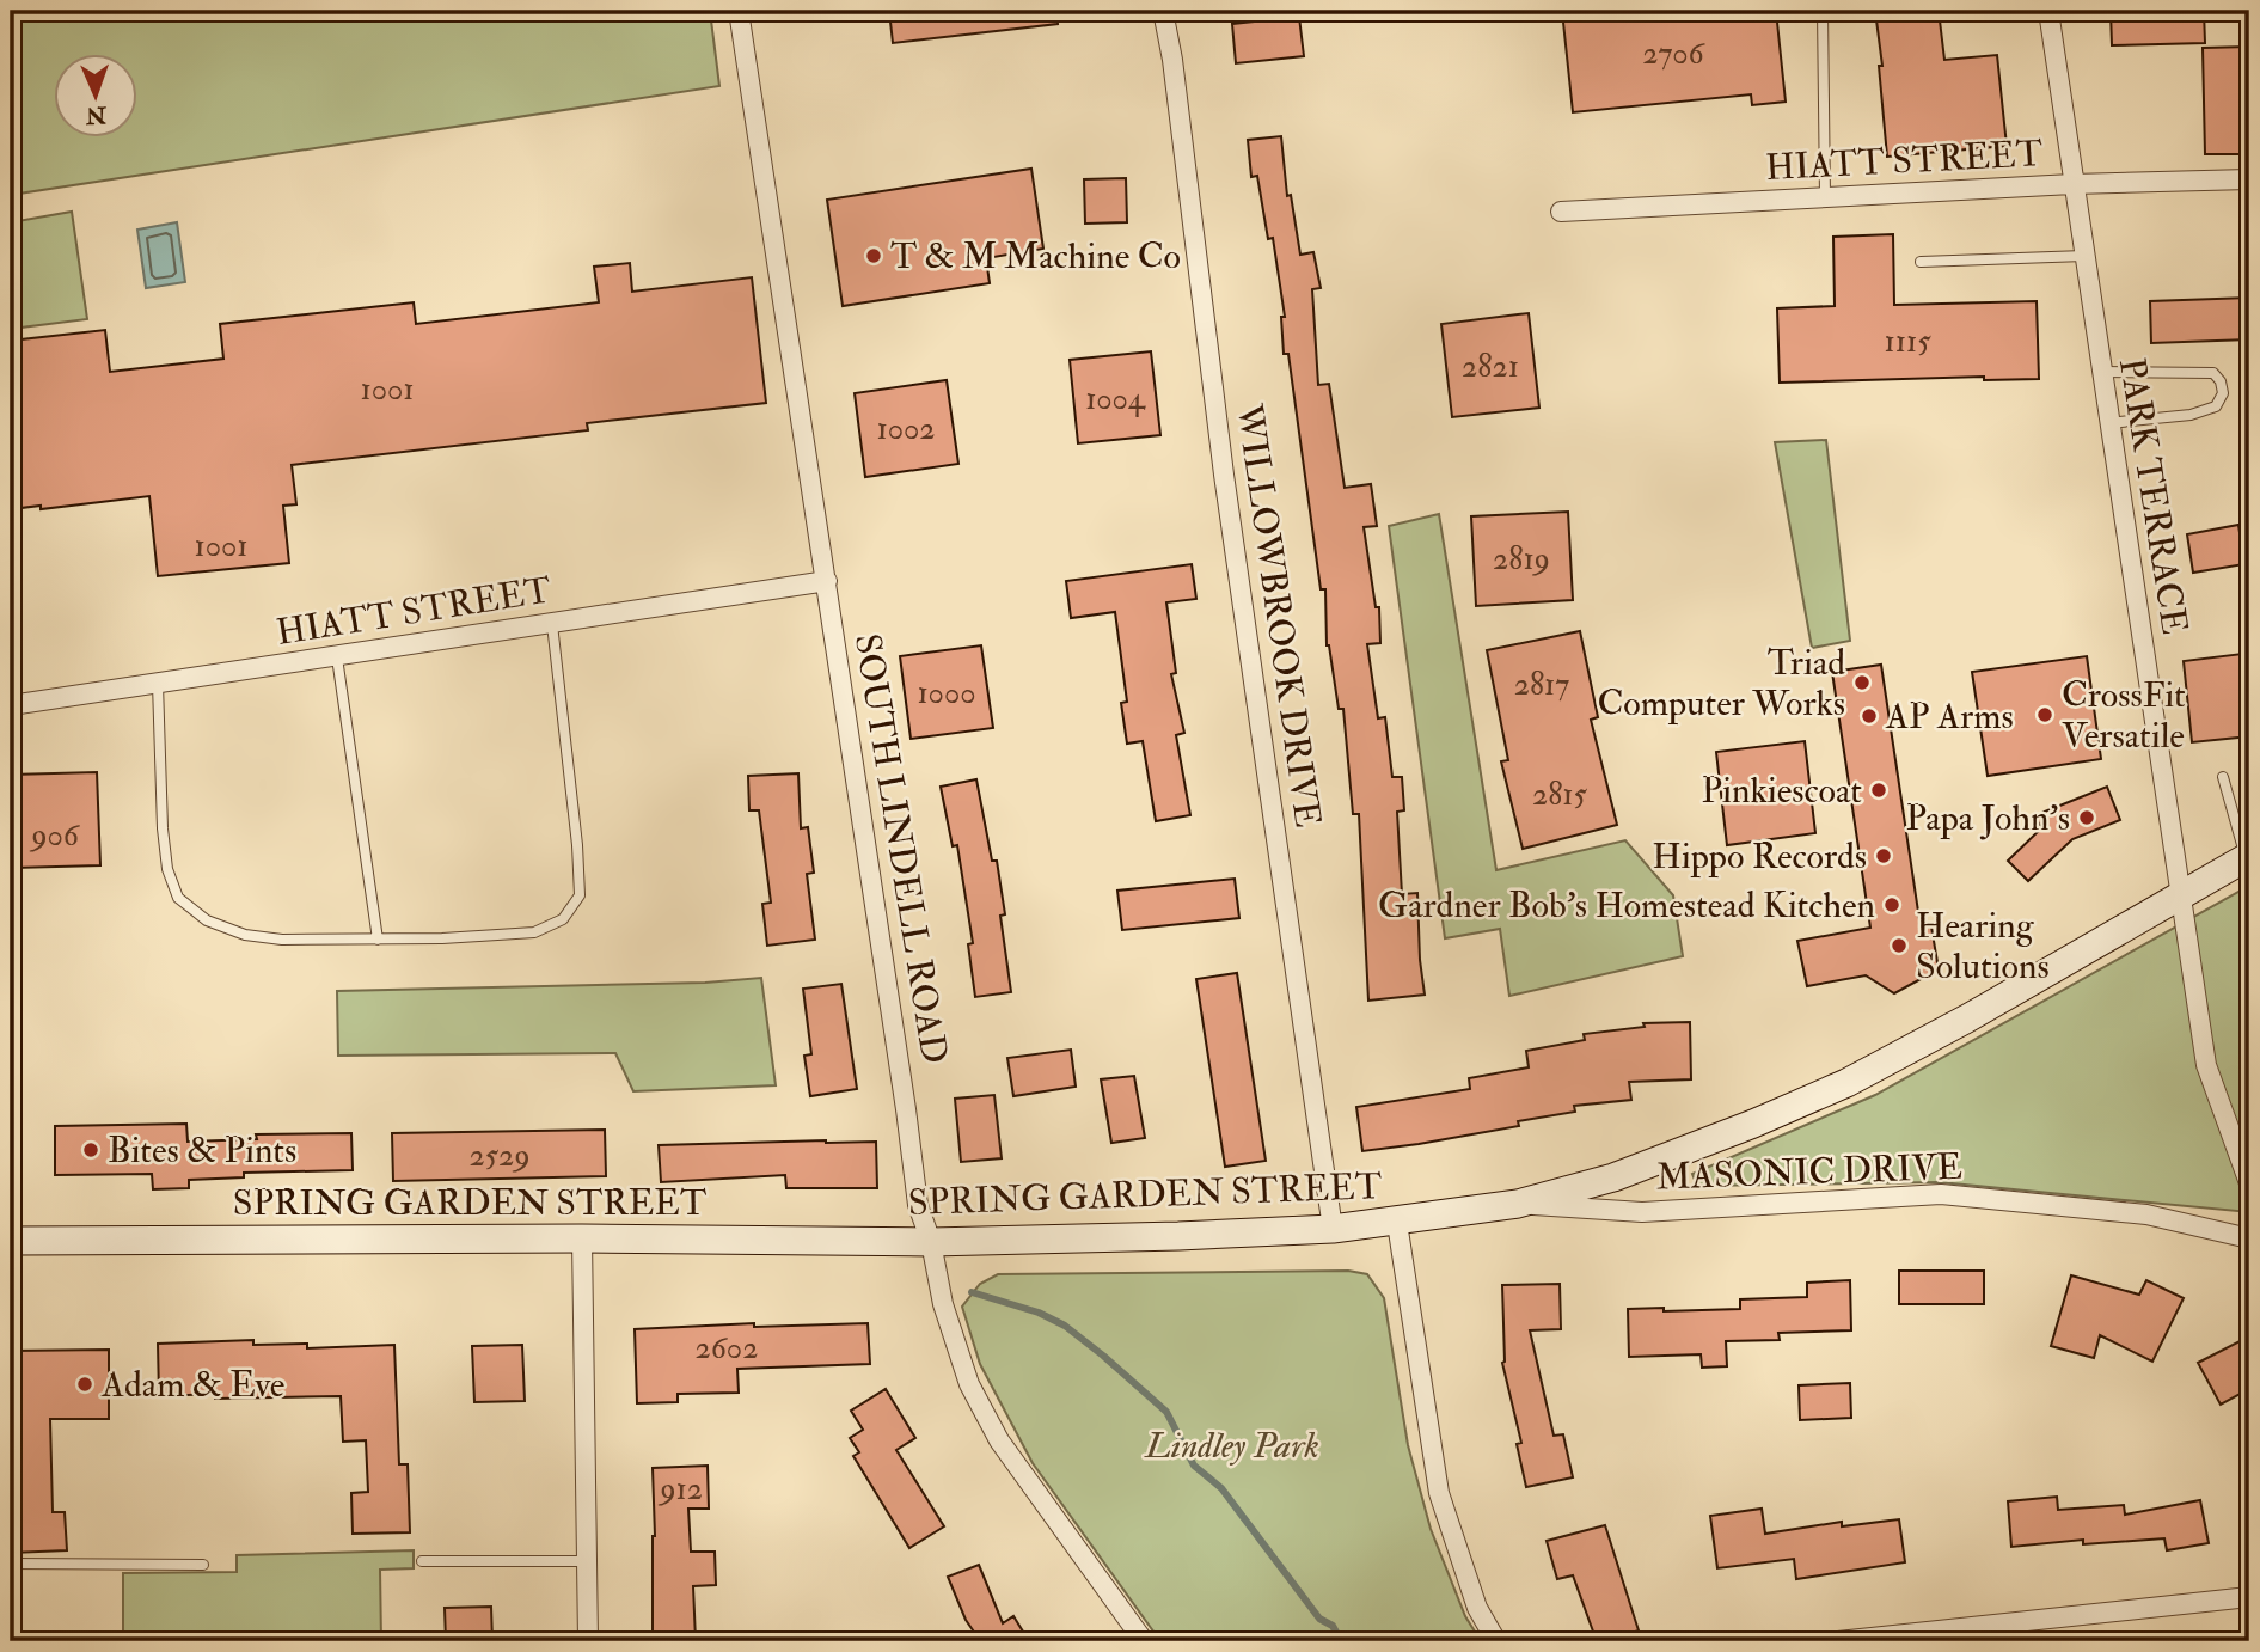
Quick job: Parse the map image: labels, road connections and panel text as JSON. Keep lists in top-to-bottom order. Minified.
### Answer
{"streets":{"main road":["SPRING GARDEN STREET"],"street":["HIATT STREET","PARK TERRACE","WILLOWBROOK DRIVE","SOUTH LINDELL ROAD","MASONIC DRIVE"]},"crossings":[["HIATT STREET","PARK TERRACE"],["HIATT STREET","SOUTH LINDELL ROAD"],["PARK TERRACE","SPRING GARDEN STREET"],["WILLOWBROOK DRIVE","SPRING GARDEN STREET"],["SOUTH LINDELL ROAD","SPRING GARDEN STREET"],["MASONIC DRIVE","SPRING GARDEN STREET"]],"parks":["Lindley Park"],"places":["T & M Machine Co","Triad Computer Works","CrossFit Versatile","AP Arms","Pinkiescoat","Papa John's","Hippo Records","Gardner Bob's Homestead Kitchen","Hearing Solutions","Bites & Pints","Adam & Eve"],"house_numbers":["2706","1115","2821","1001","1004","1002","1001","2819","2817","1000","2815","906","2529","2602","912"],"north":"bottom"}
